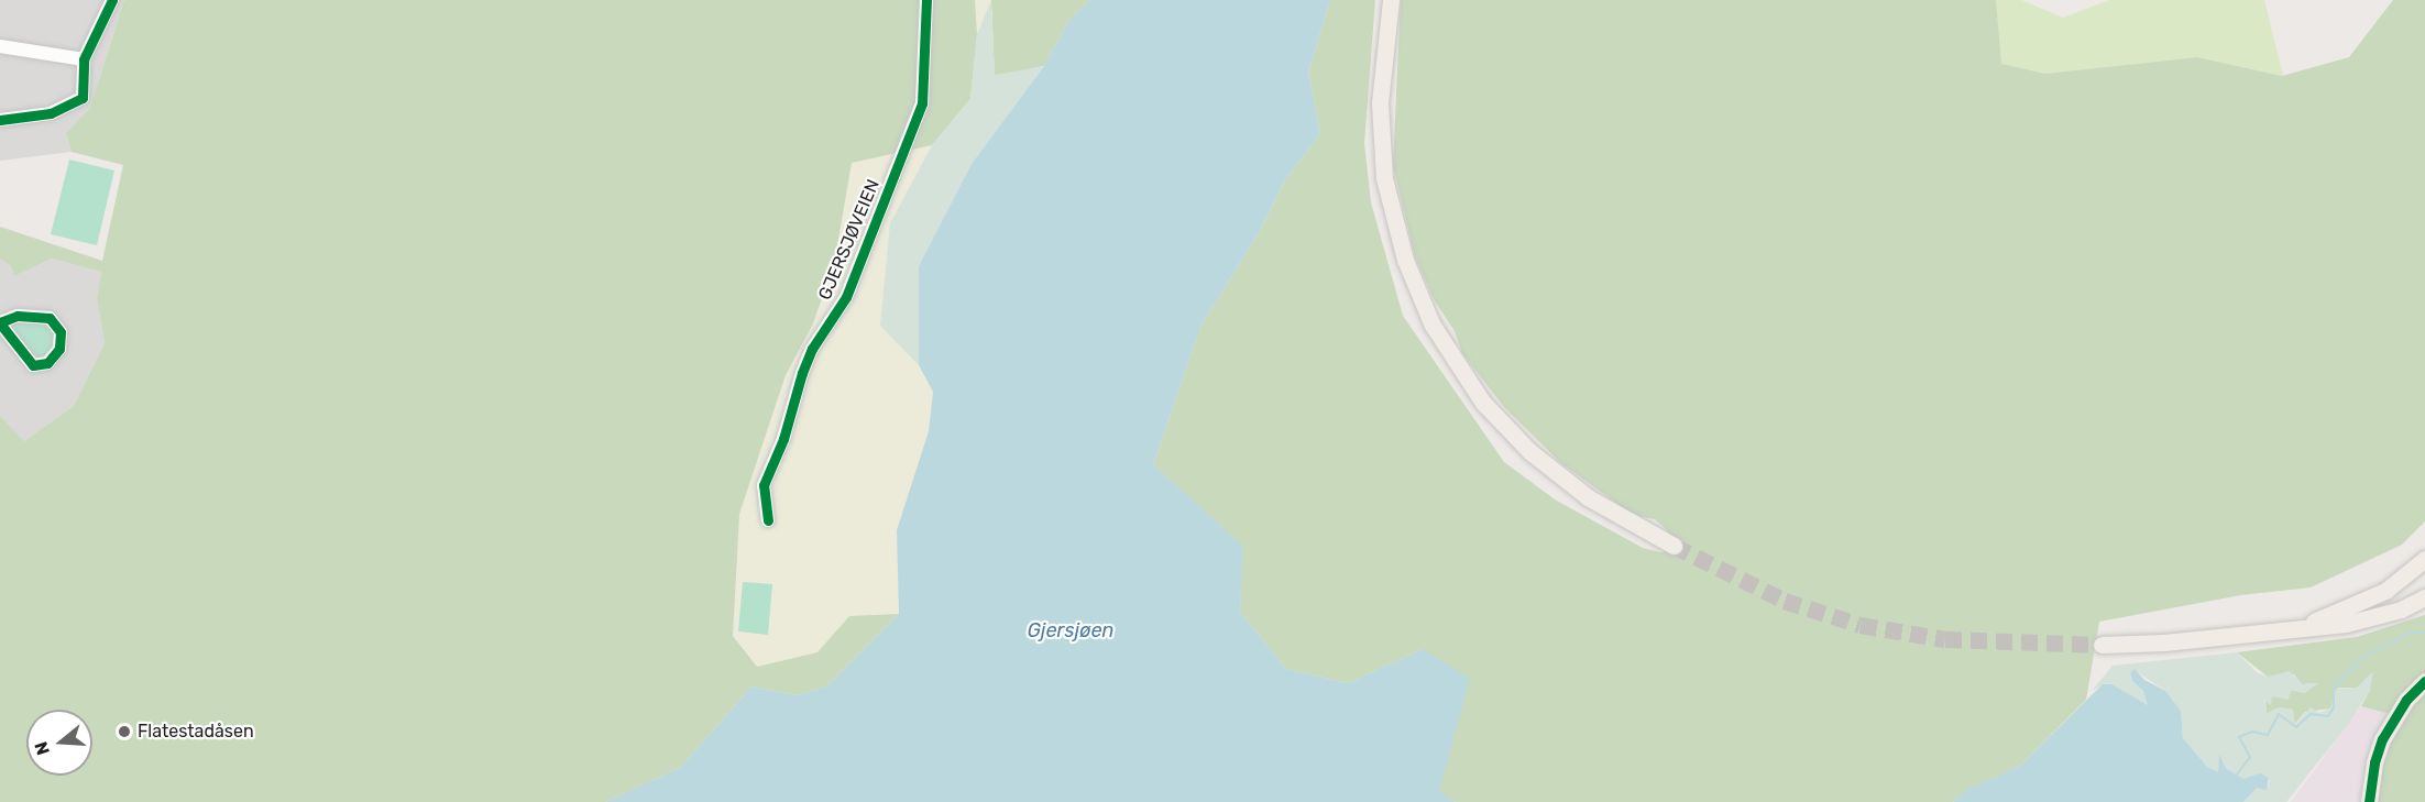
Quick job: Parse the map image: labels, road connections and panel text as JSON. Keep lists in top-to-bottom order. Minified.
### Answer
{"streets":{"street":["GJERSJØVEIEN"]},"water":["Gjersjøen"],"places":["Flatestadåsen"],"north":"left"}
